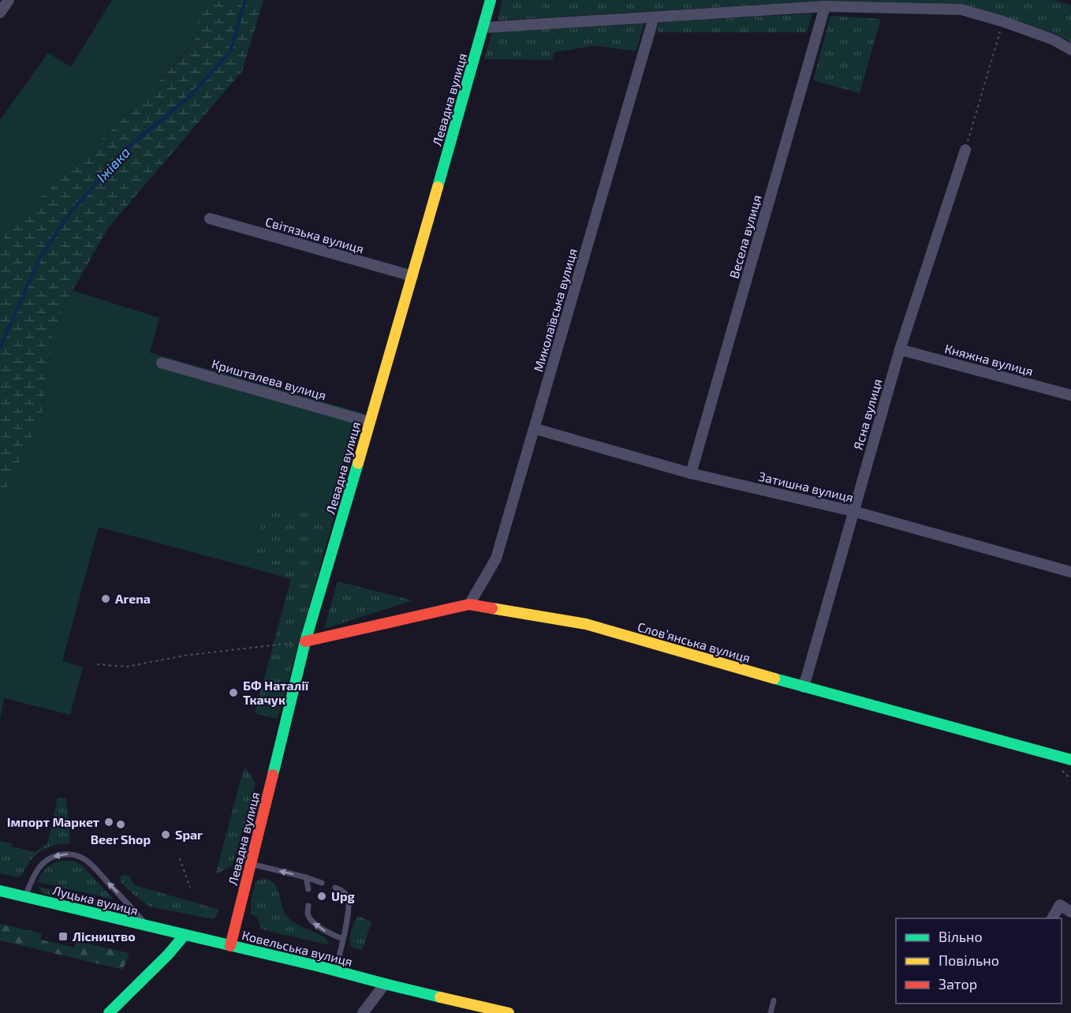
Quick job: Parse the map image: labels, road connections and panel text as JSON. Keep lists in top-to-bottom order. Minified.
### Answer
{"streets":{"street":["Левадна вулиця","Світязька вулиця","Весела вулиця","Миколаївська вулиця","Княжна вулиця","Кришталева вулиця","Ясна вулиця","Затишна вулиця","Словʼянська вулиця","Луцька вулиця","Ковельська вулиця"]},"crossings":[["Левадна вулиця","Світязька вулиця"],["Левадна вулиця","Кришталева вулиця"],["Левадна вулиця","Словʼянська вулиця"],["Левадна вулиця","Ковельська вулиця"],["Весела вулиця","Затишна вулиця"],["Миколаївська вулиця","Затишна вулиця"],["Миколаївська вулиця","Словʼянська вулиця"],["Княжна вулиця","Ясна вулиця"],["Ясна вулиця","Затишна вулиця"],["Ясна вулиця","Словʼянська вулиця"],["Луцька вулиця","Ковельська вулиця"]],"water":["Іжівка"],"places":{"other":["Arena","БФ Наталії Ткачук","Імпорт Маркет","Beer Shop","Spar","Upg"],"transit":["Лісництво"]},"legend":["Вільно","Повільно","Затор"]}
